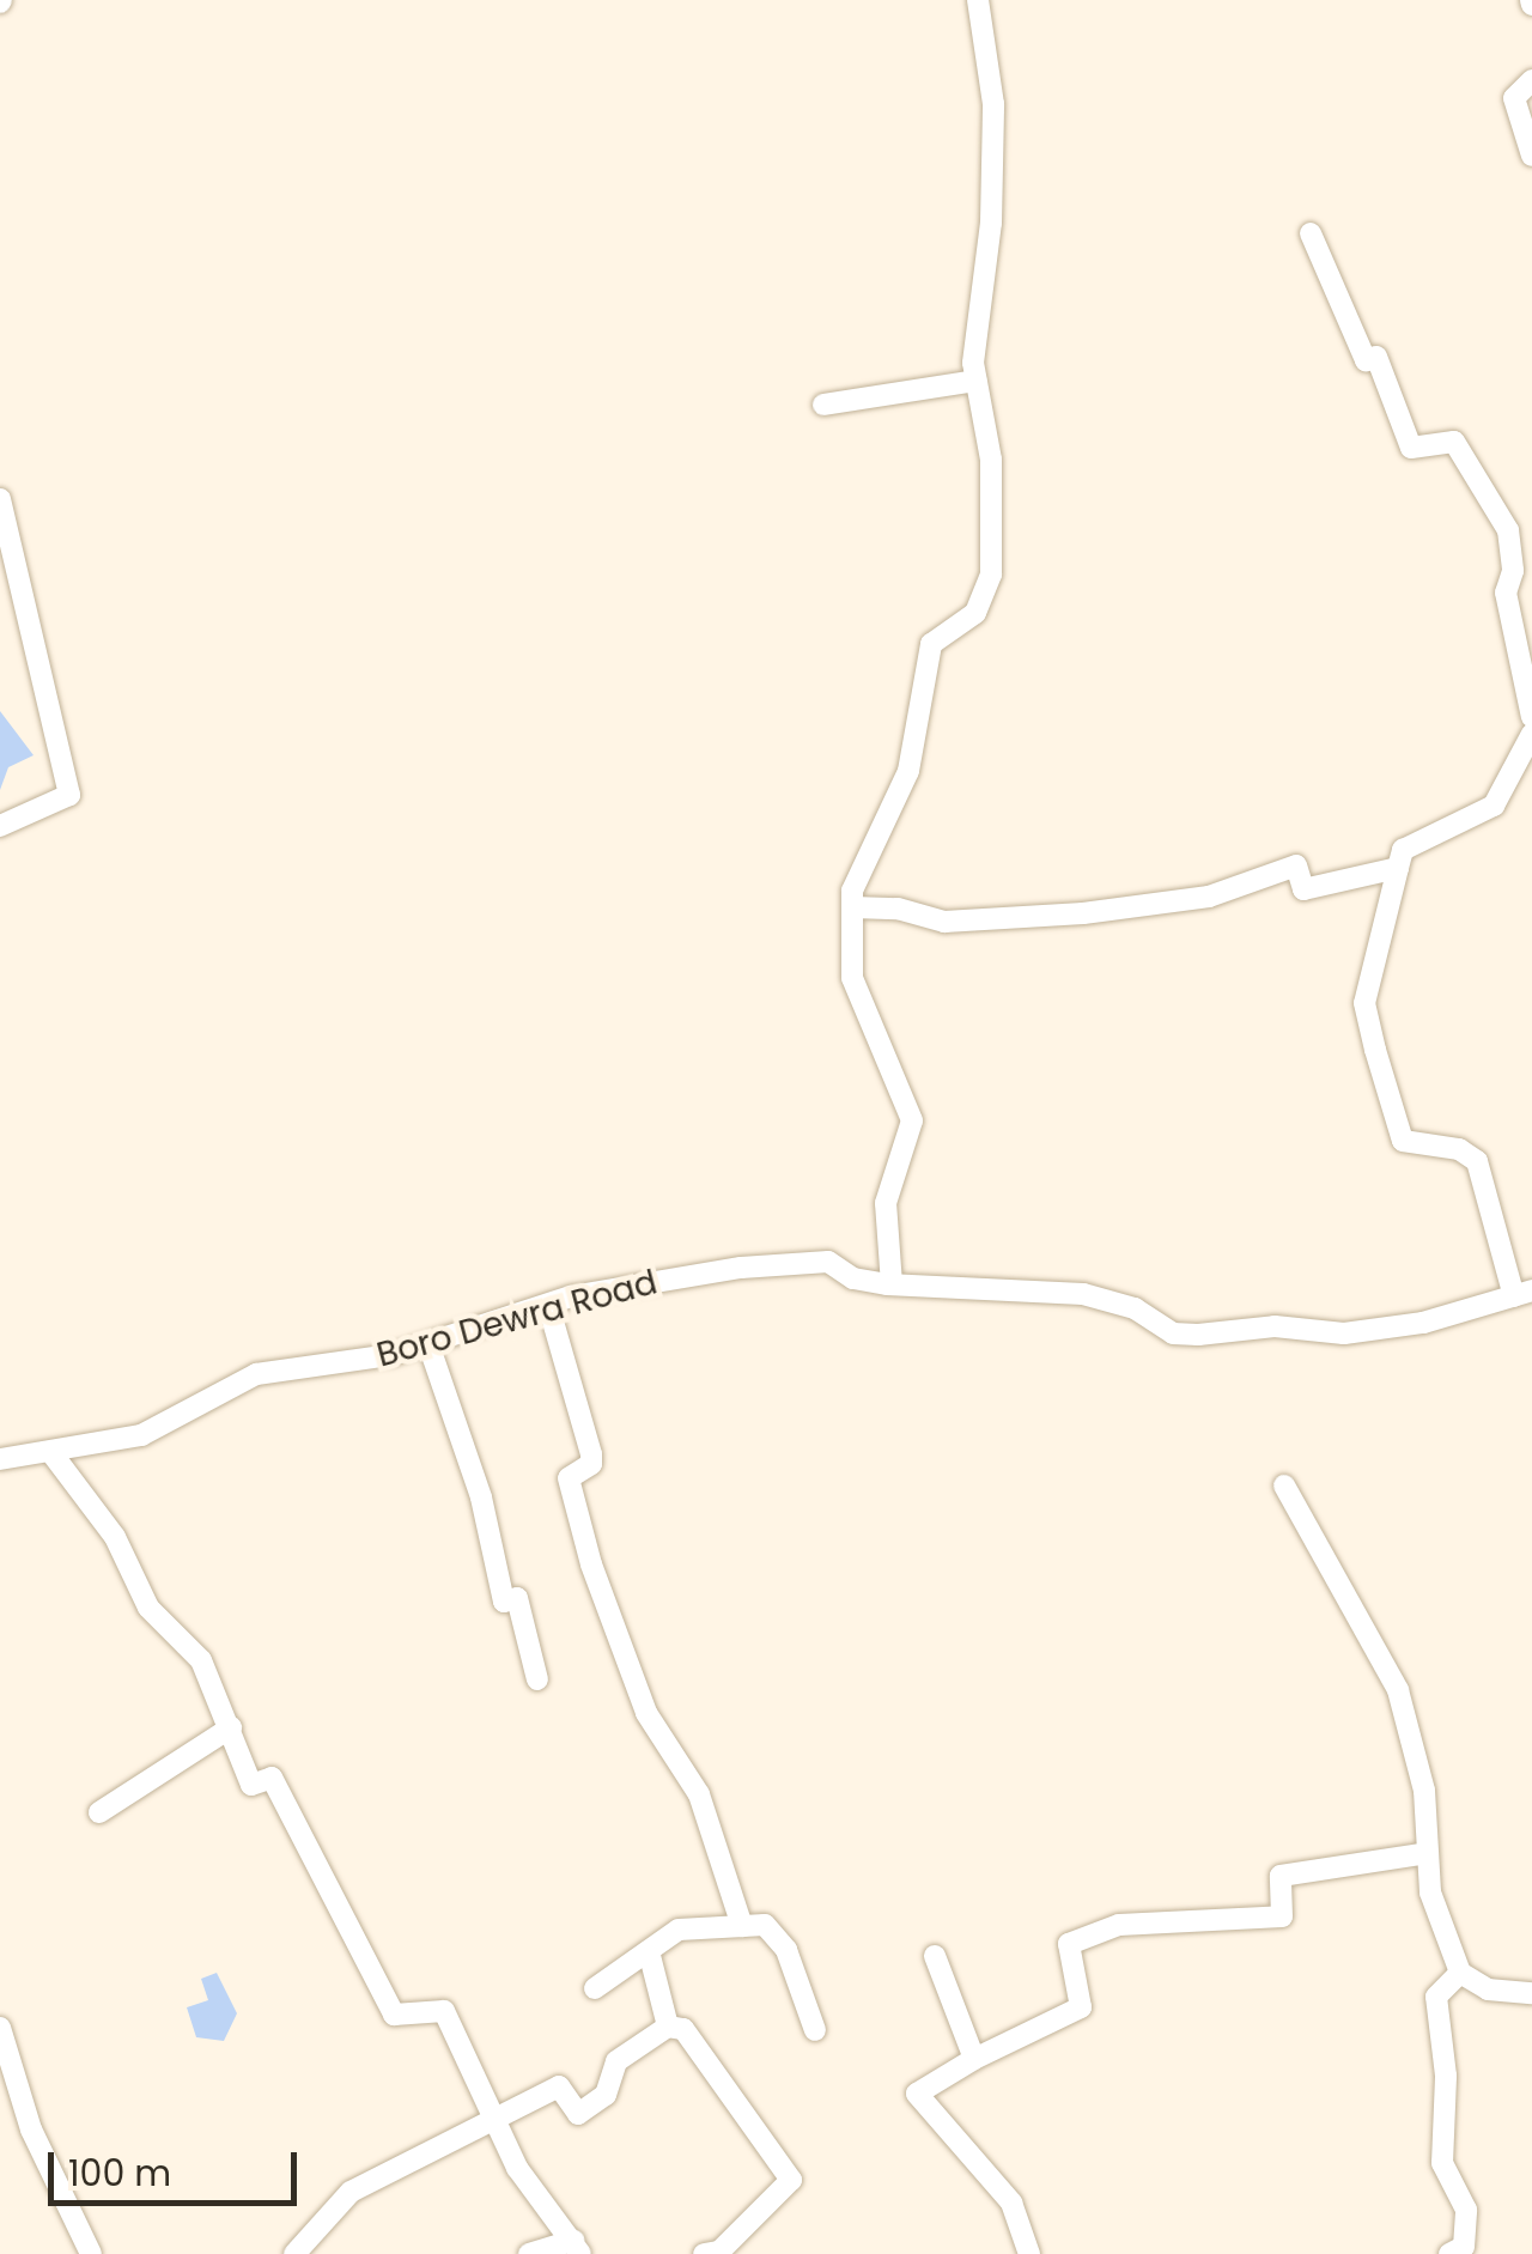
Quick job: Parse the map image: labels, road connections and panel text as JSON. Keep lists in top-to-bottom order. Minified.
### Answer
{"streets":{"street":["Boro Dewra Road"]},"scale_bar":"100 m"}
